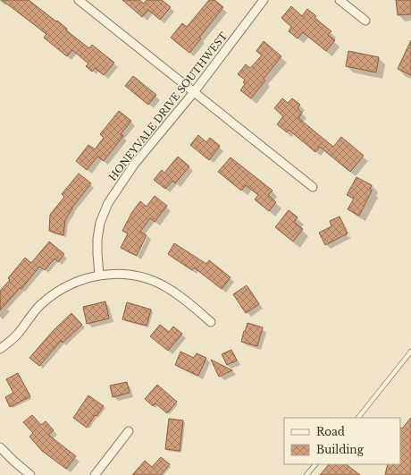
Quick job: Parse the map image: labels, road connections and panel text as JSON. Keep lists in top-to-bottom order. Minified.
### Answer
{"streets":{"street":["HONEYVALE DRIVE SOUTHWEST"]},"legend":["Road","Building"]}
